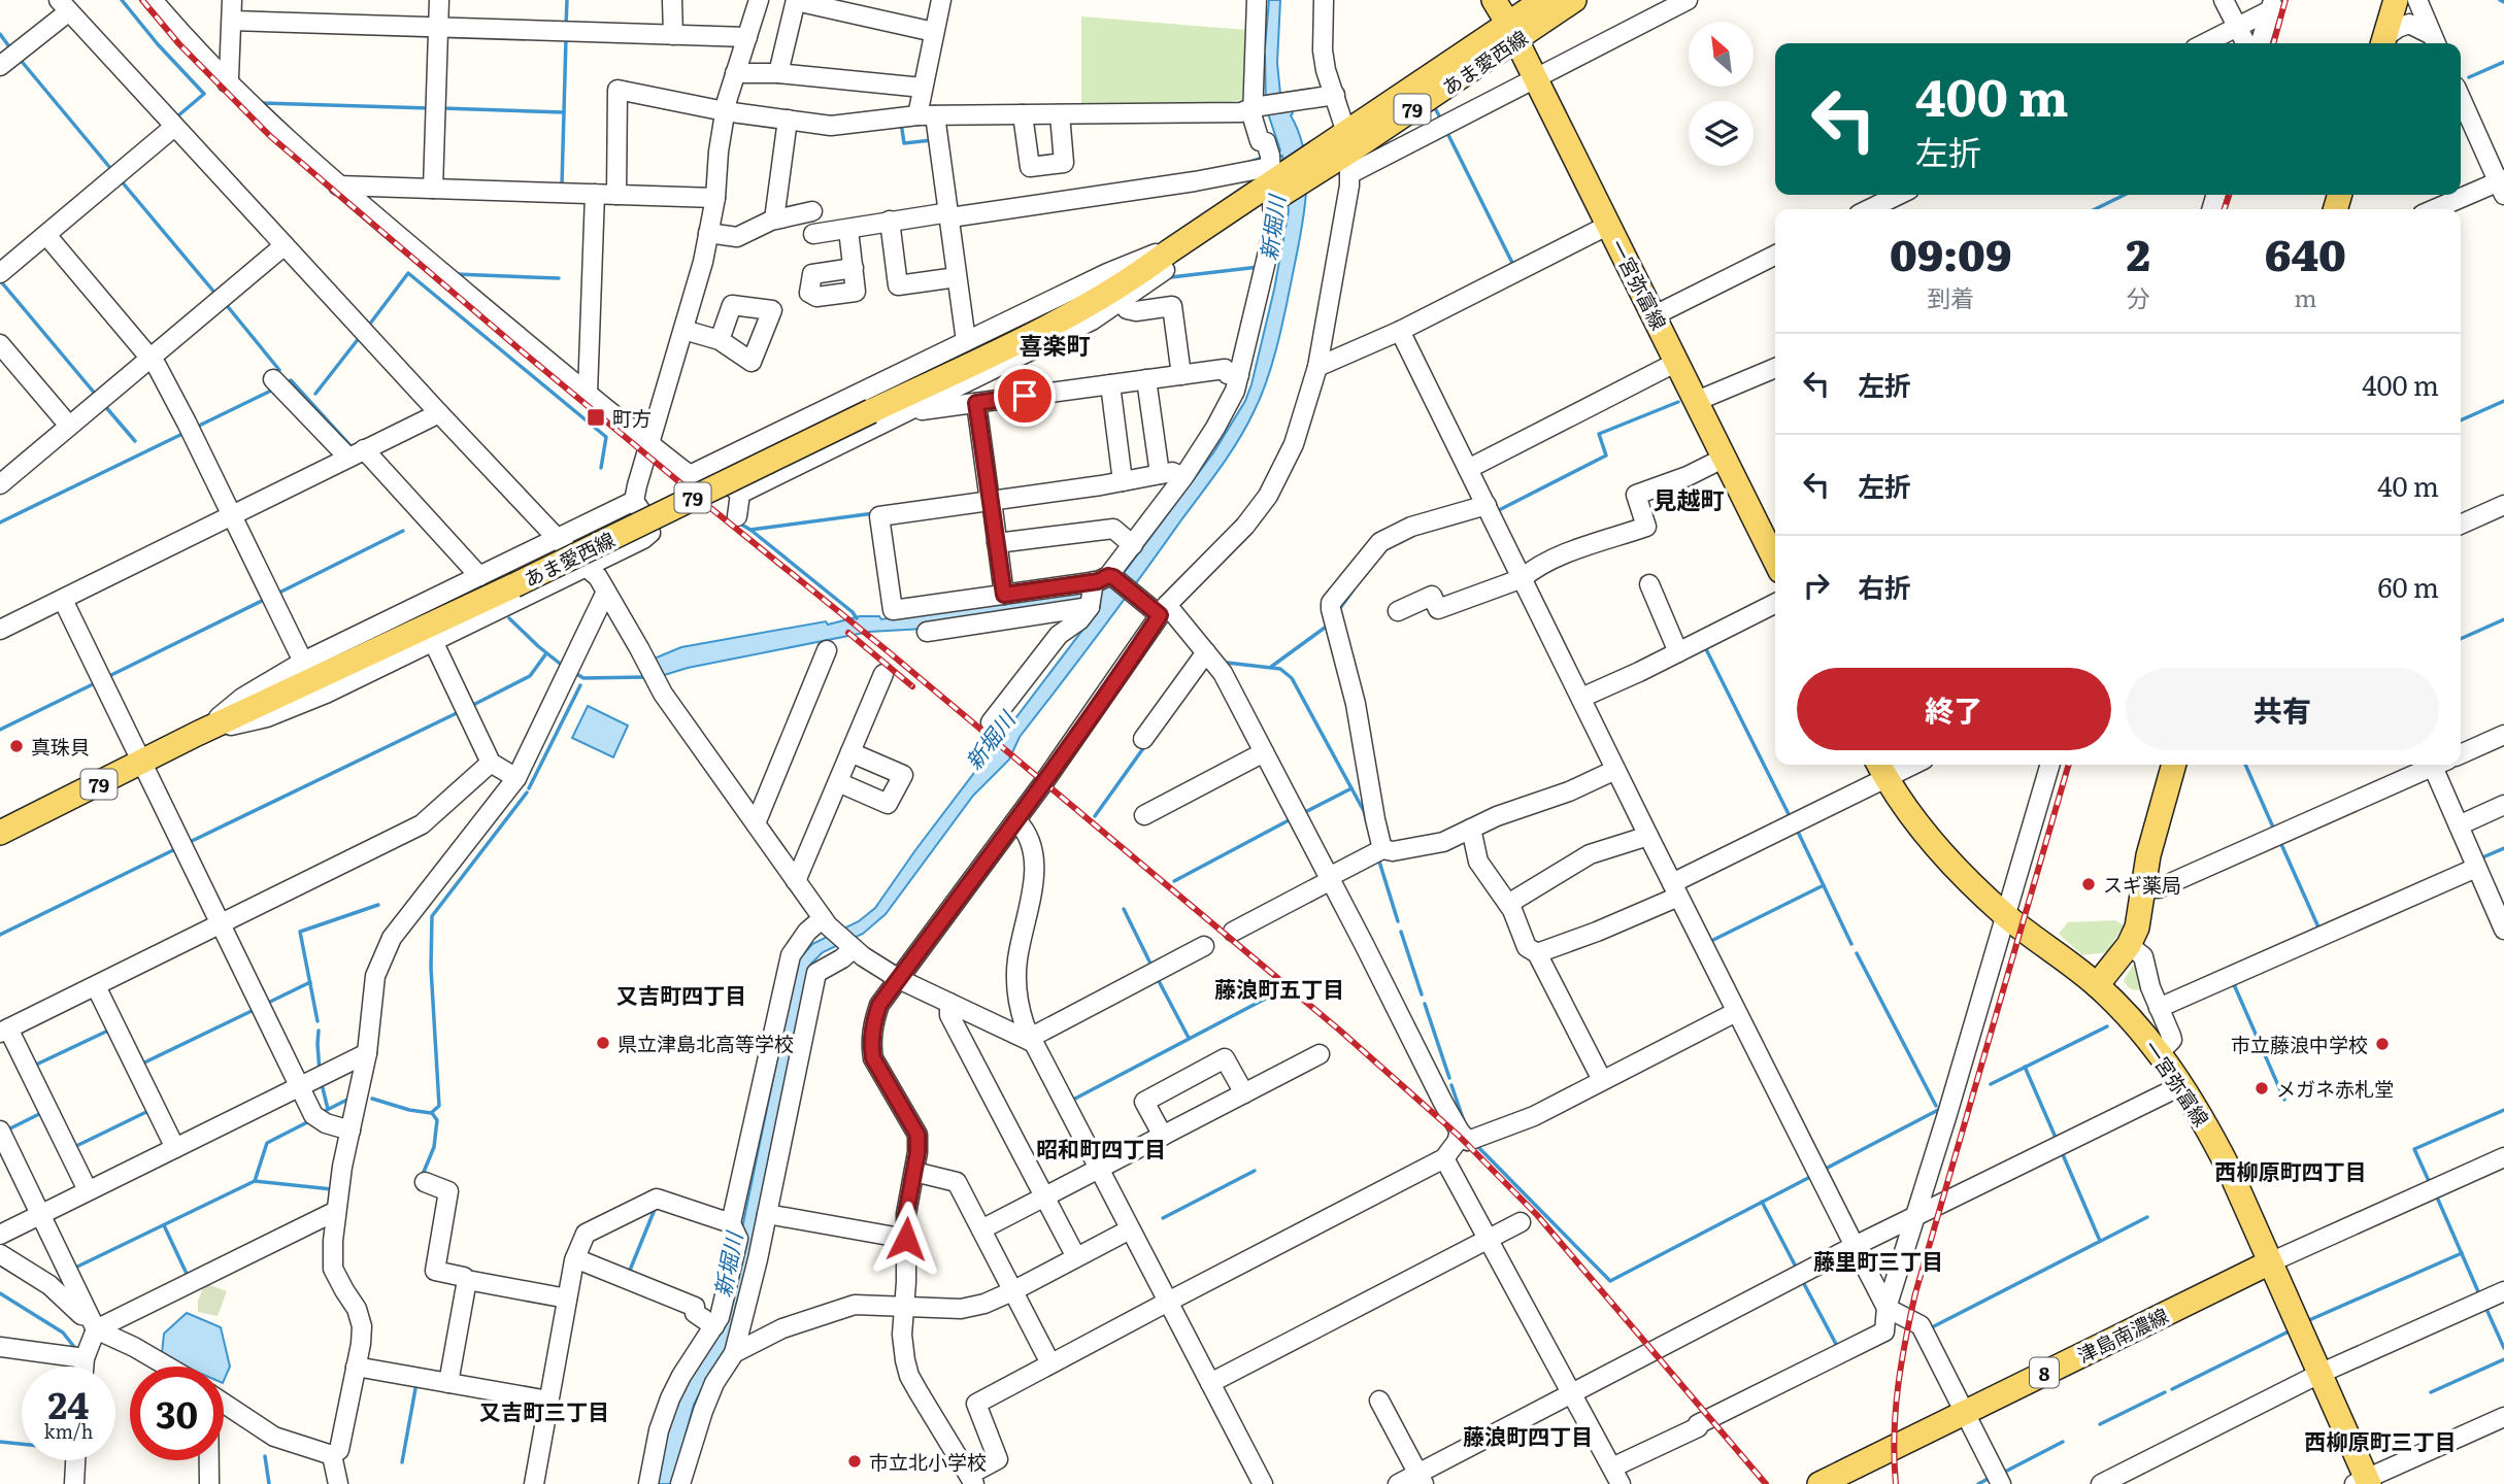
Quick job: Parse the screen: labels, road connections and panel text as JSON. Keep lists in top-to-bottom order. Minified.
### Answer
{"streets":{"main road":["あま愛西線","79","一宮弥富線","津島南濃線","8"]},"crossings":[["あま愛西線","一宮弥富線"],["一宮弥富線","津島南濃線"]],"districts":["喜楽町","見越町","藤浪町五丁目","又吉町四丁目","昭和町四丁目","西柳原町四丁目","藤里町三丁目","又吉町三丁目","藤浪町四丁目","西柳原町三丁目"],"water":["新堀川"],"places":{"transit":["町方"],"other":["真珠貝","スギ薬局","県立津島北高等学校","市立藤浪中学校","メガネ赤札堂","市立北小学校"]},"north":"top left","page":{"turn":["400 m","左折"],"eta":["09:09","到着","2","分","640","m"],"list":[{"name":"左折","value":"400 m"},{"name":"左折","value":"40 m"},{"name":"右折","value":"60 m"}],"buttons":["終了","共有"],"speed":"24 km/h","limit":"30"}}
